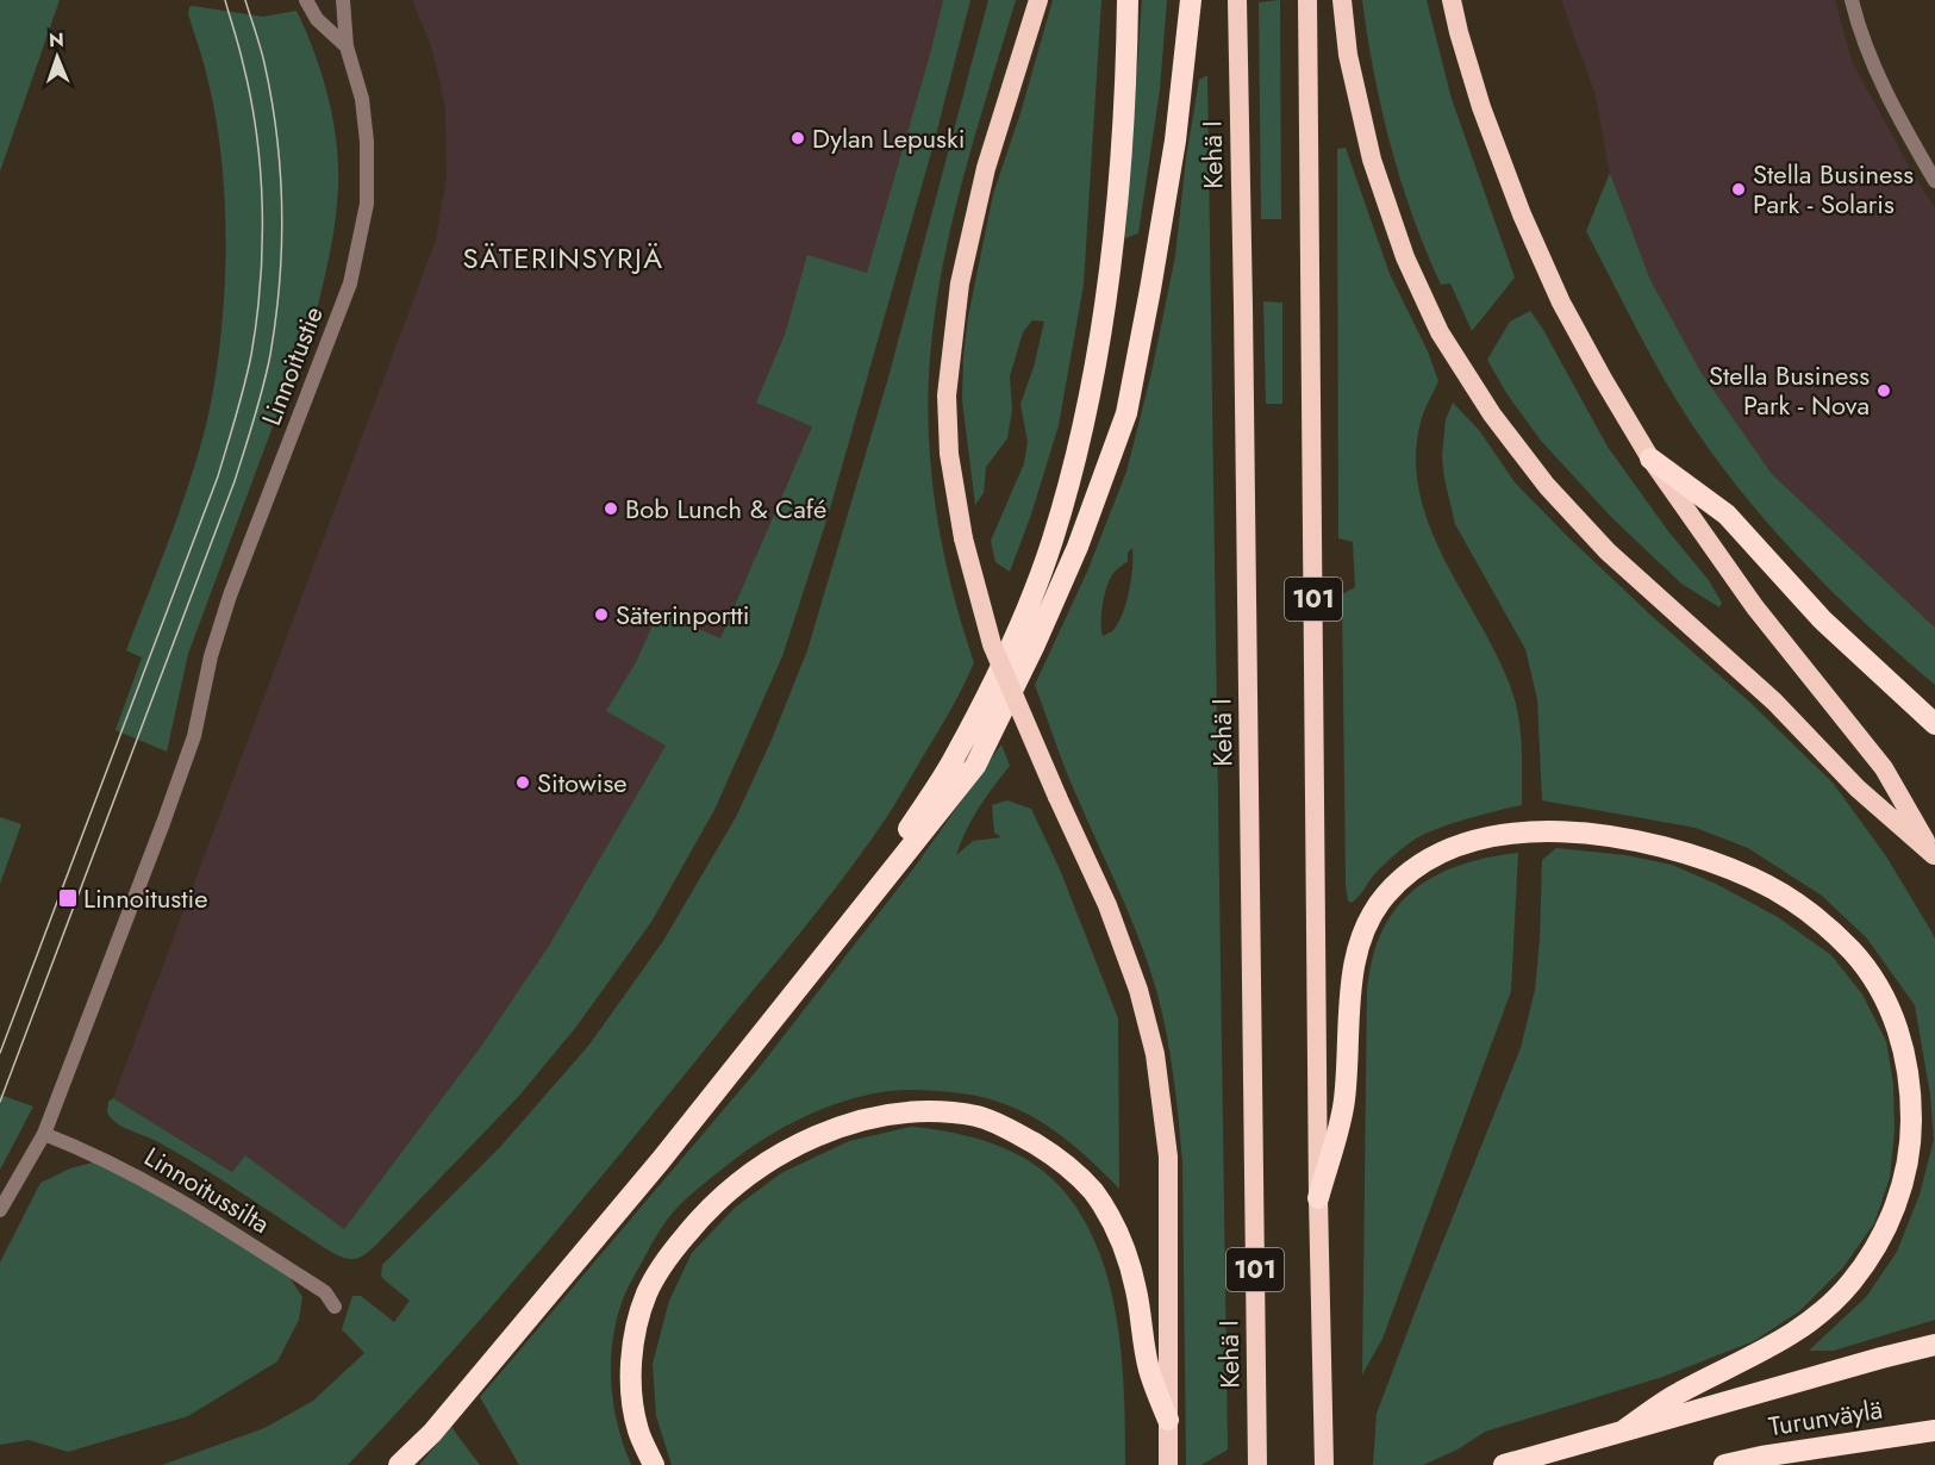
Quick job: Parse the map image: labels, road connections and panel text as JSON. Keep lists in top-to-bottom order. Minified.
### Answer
{"streets":{"highway":["Kehä I","101","Turunväylä"],"street":["Linnoitustie","Linnoitussilta"]},"crossings":[["Linnoitustie","Linnoitussilta"]],"districts":["SÄTERINSYRJÄ"],"places":{"other":["Dylan Lepuski","Stella Business Park - Solaris","Stella Business Park - Nova","Bob Lunch & Café","Säterinportti","Sitowise"],"transit":["Linnoitustie"]},"north":"top"}
